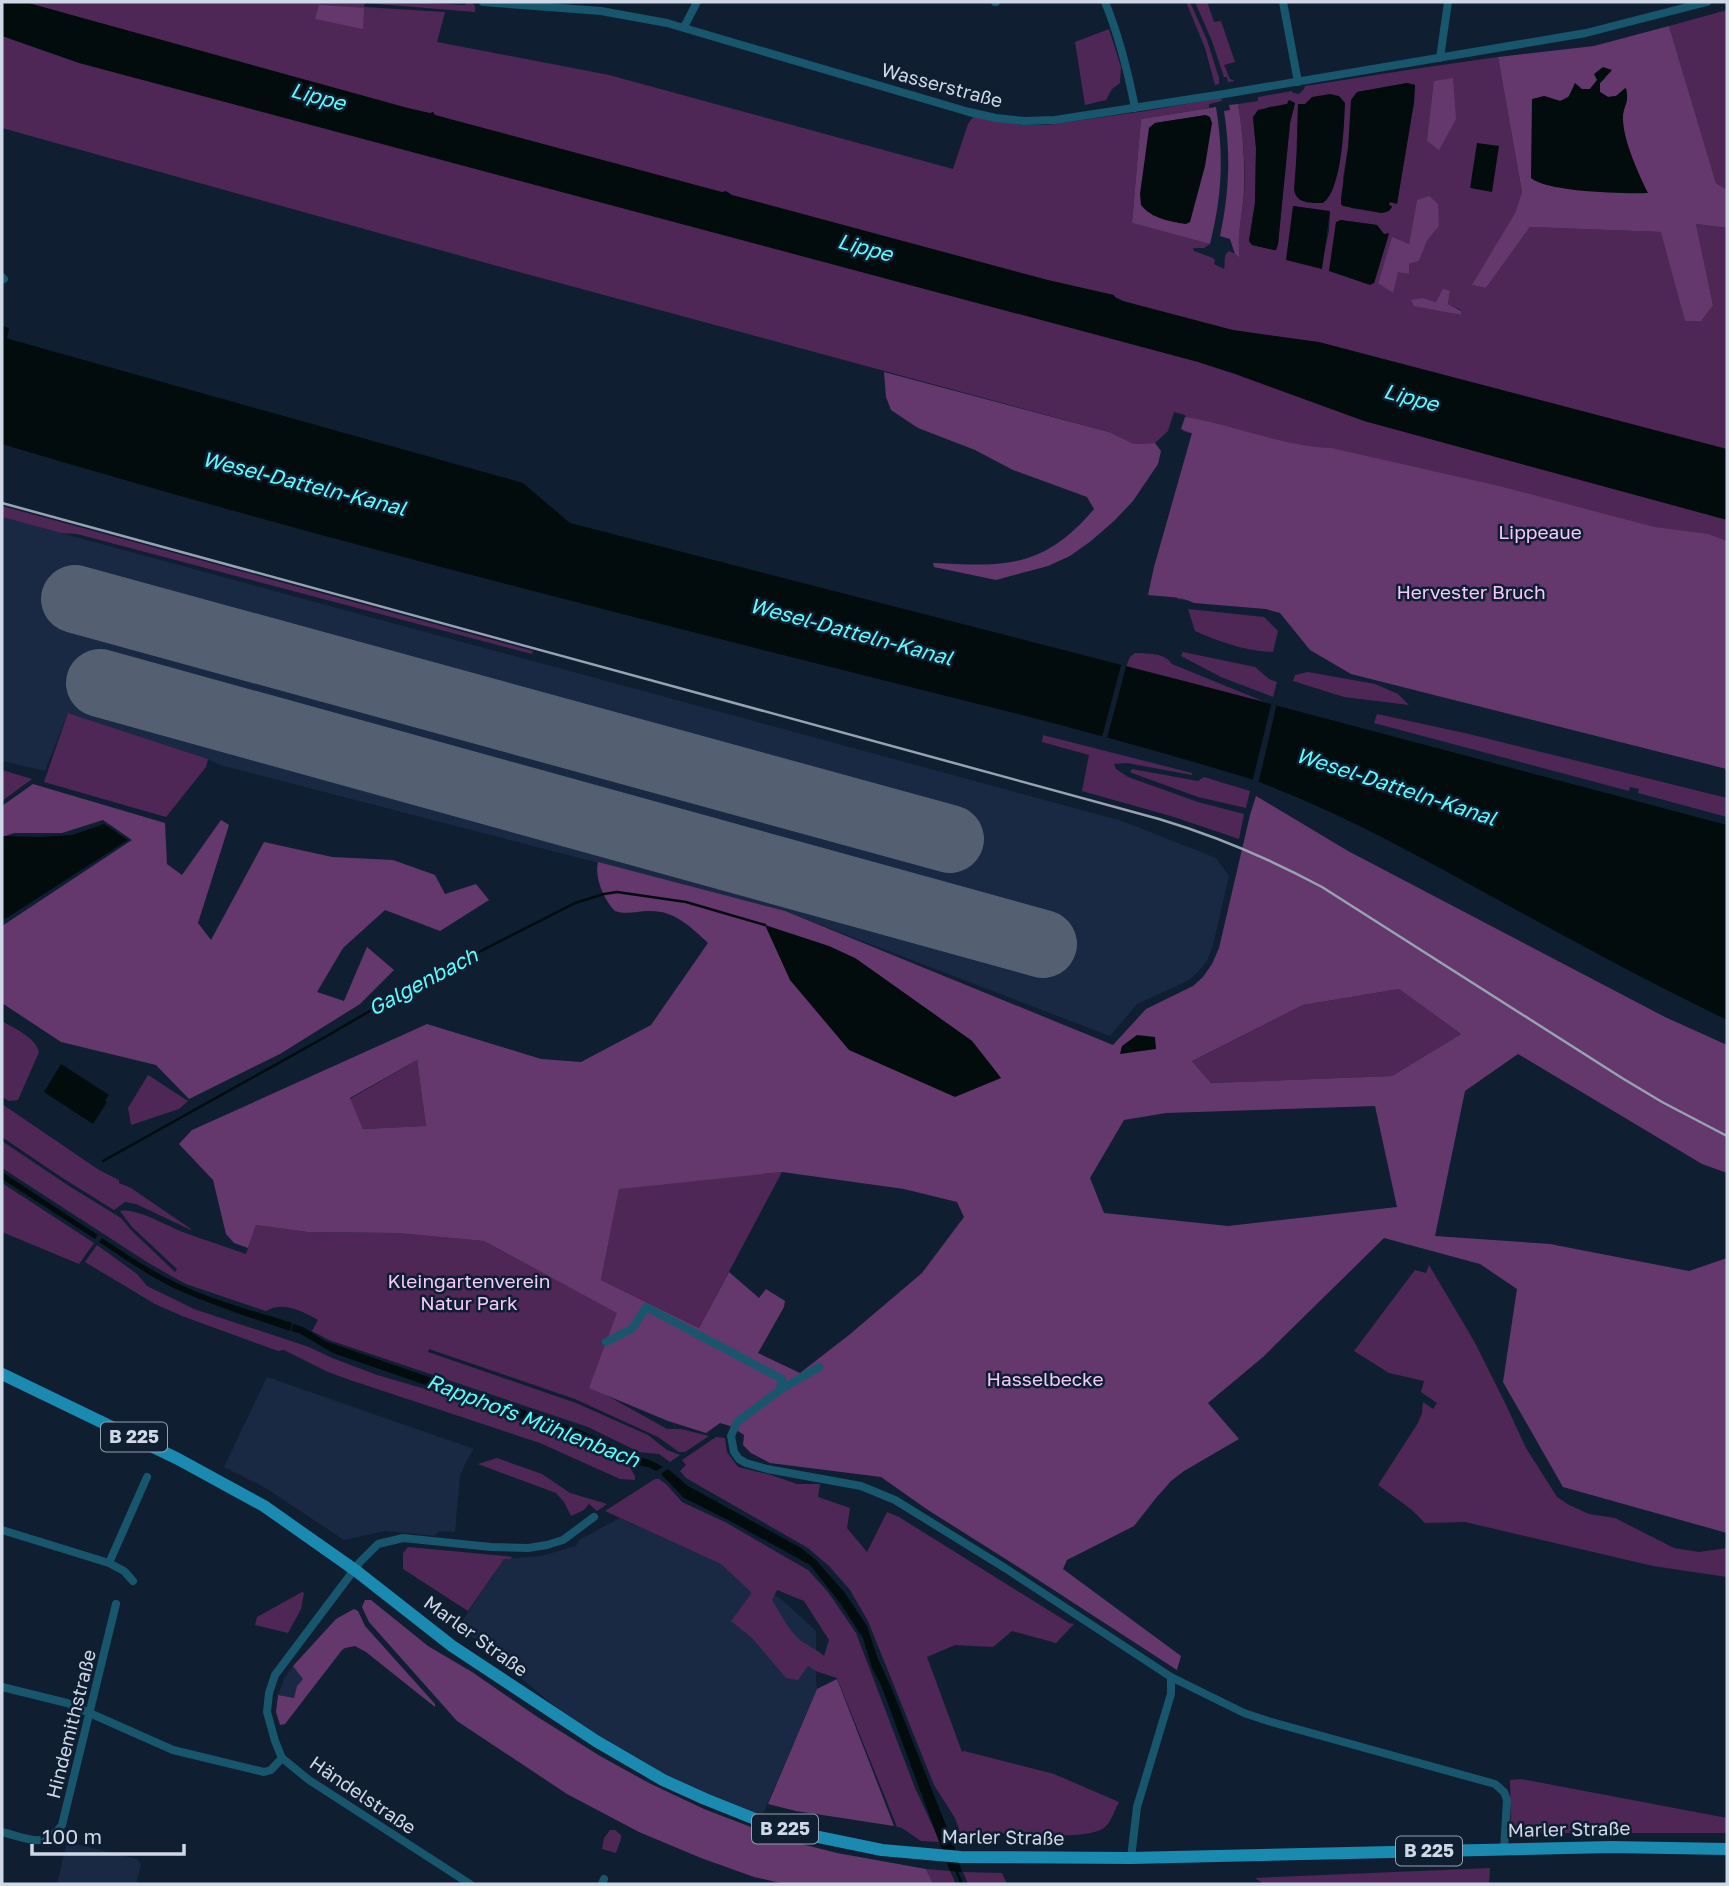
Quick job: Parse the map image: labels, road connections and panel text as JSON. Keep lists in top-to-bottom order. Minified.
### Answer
{"streets":{"main road":["B 225","Marler Straße"],"street":["Wasserstraße","Hindemithstraße","Händelstraße"]},"crossings":[["Marler Straße","Händelstraße"]],"water":["Lippe","Wesel-Datteln-Kanal","Galgenbach","Rapphofs Mühlenbach"],"parks":["Lippeaue","Hervester Bruch","Kleingartenverein Natur Park","Hasselbecke"],"scale_bar":"100 m"}
